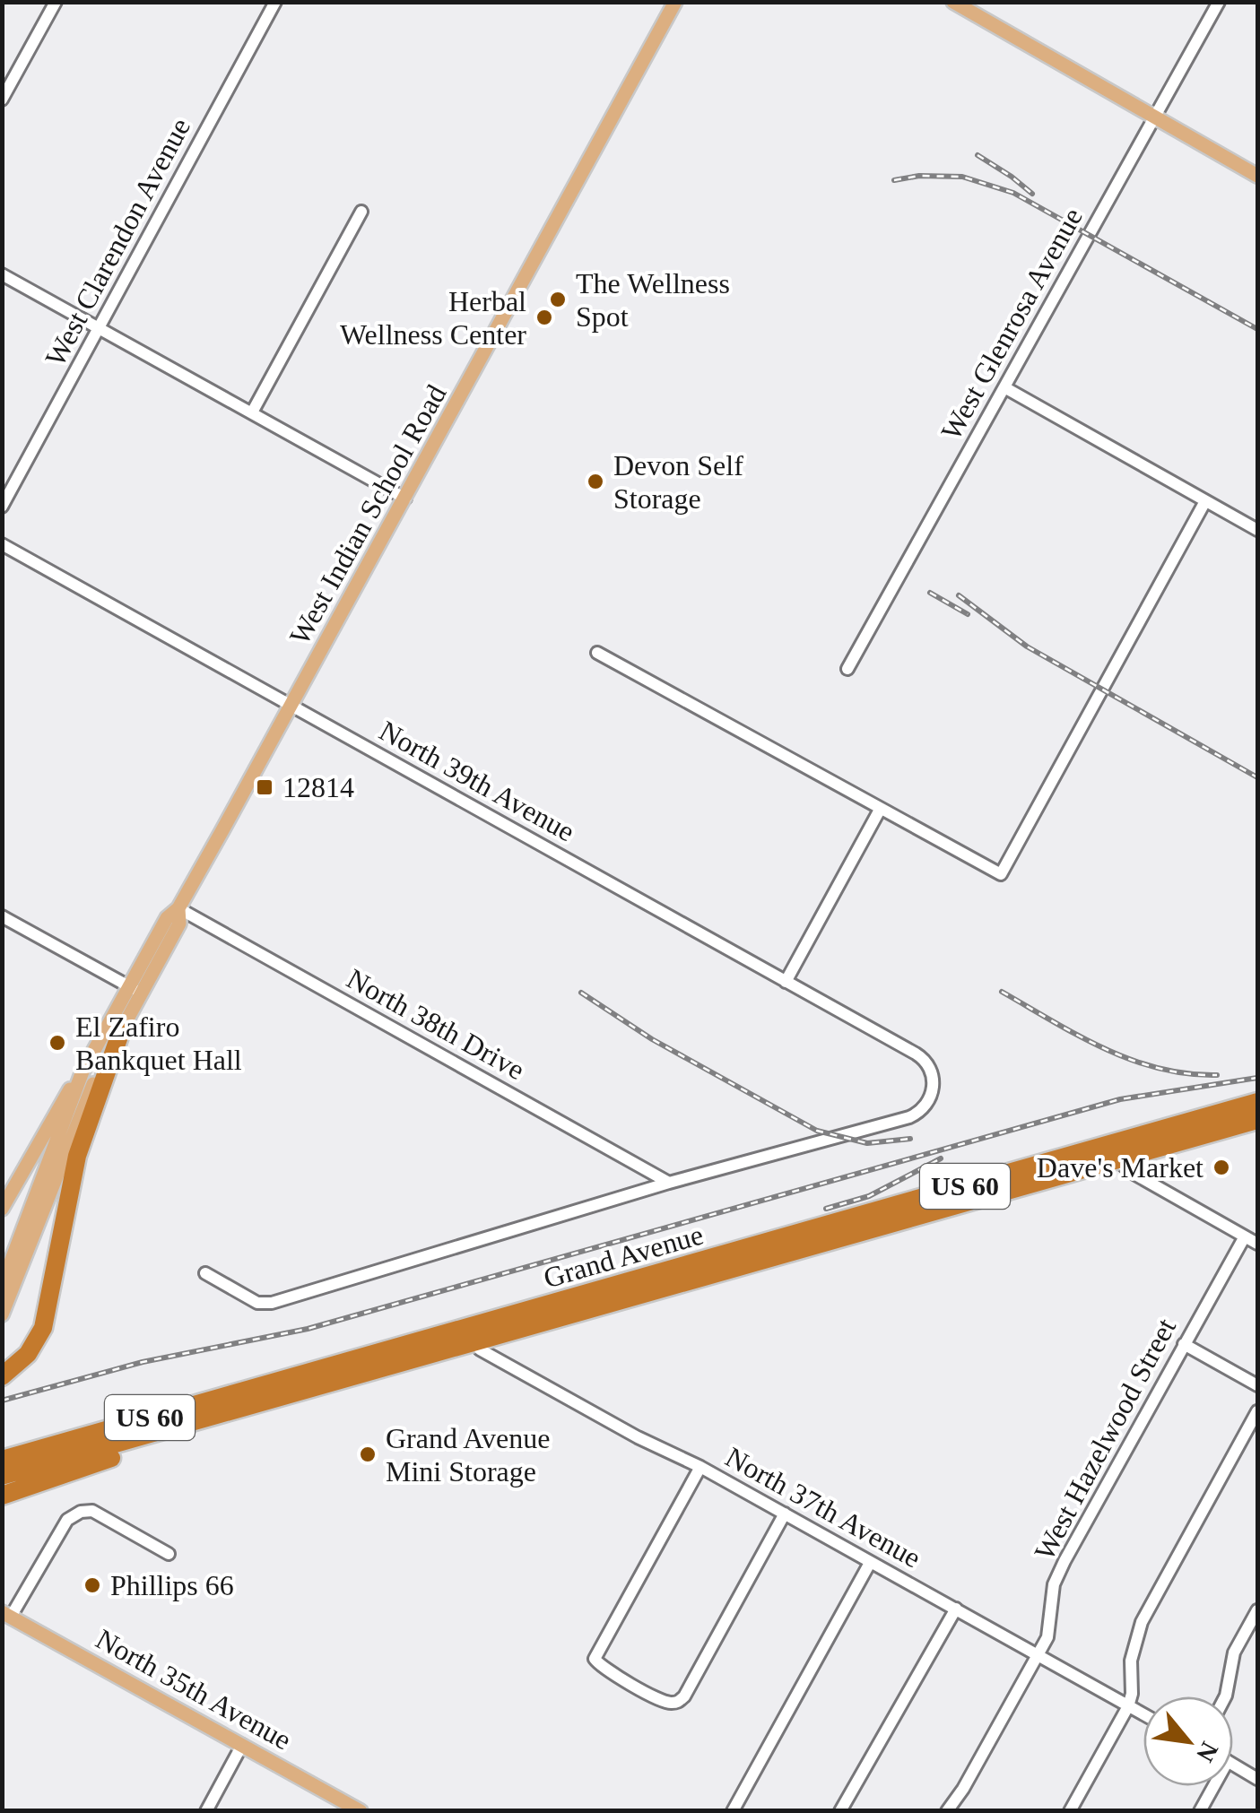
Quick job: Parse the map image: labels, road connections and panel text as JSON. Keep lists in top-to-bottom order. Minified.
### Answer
{"streets":{"highway":["US 60","Grand Avenue"],"main road":["West Indian School Road","North 35th Avenue"],"street":["West Clarendon Avenue","West Glenrosa Avenue","North 39th Avenue","North 38th Drive","West Hazelwood Street","North 37th Avenue"]},"crossings":[["West Indian School Road","North 39th Avenue"],["West Indian School Road","North 38th Drive"],["North 39th Avenue","North 38th Drive"],["Grand Avenue","North 37th Avenue"],["West Hazelwood Street","North 37th Avenue"]],"places":{"other":["The Wellness Spot","Herbal Wellness Center","Devon Self Storage","El Zafiro Bankquet Hall","Dave's Market","Grand Avenue Mini Storage","Phillips 66"],"transit":["12814"]},"north":"bottom right"}
